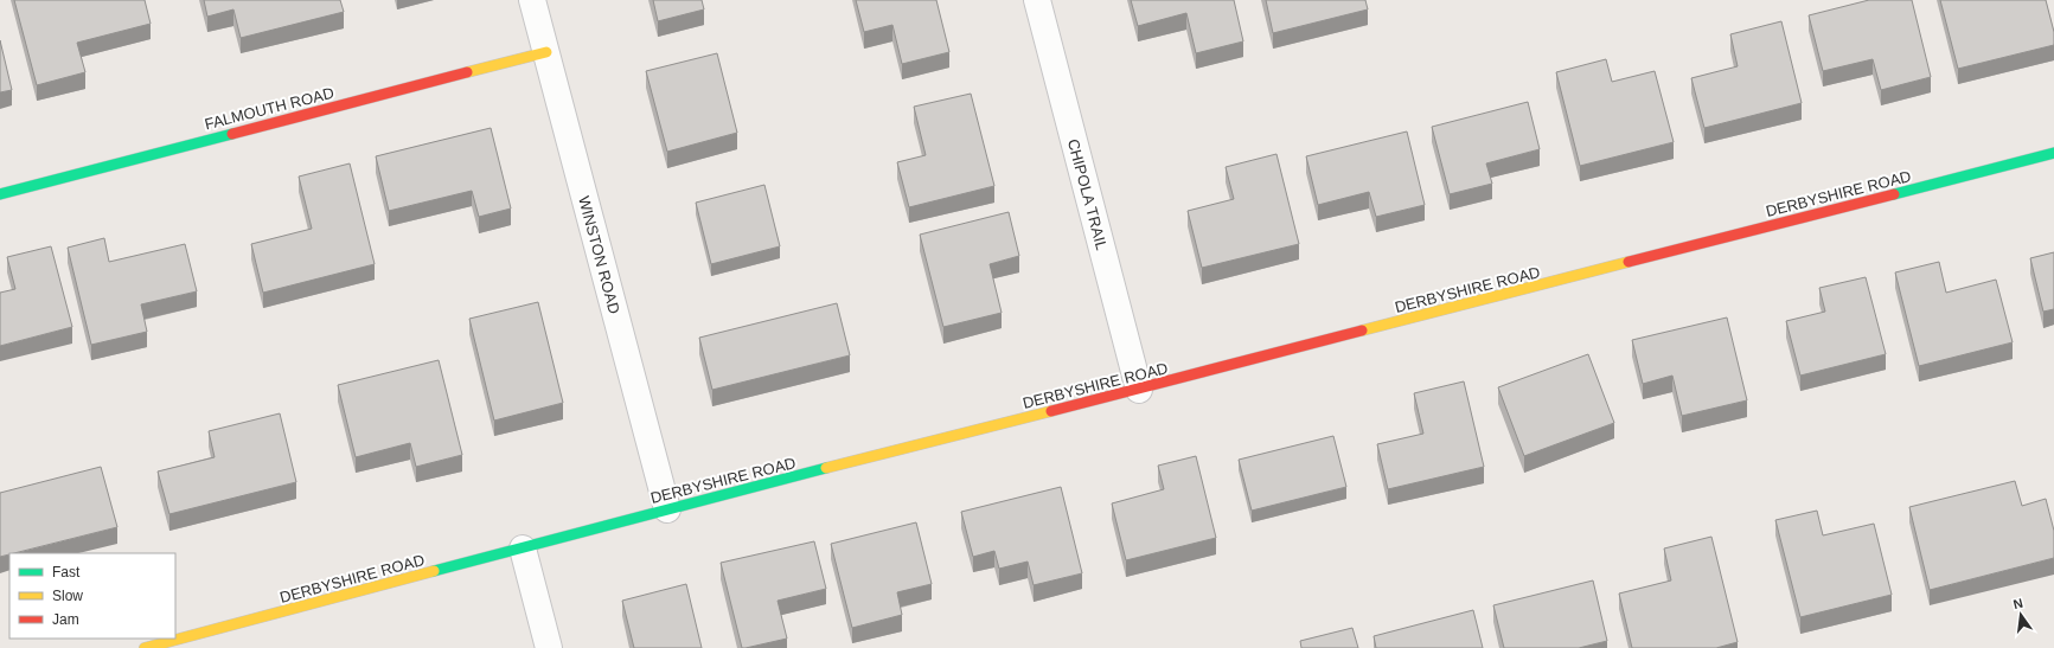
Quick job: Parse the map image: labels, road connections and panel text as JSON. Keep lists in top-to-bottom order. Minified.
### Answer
{"streets":{"street":["FALMOUTH ROAD","DERBYSHIRE ROAD","CHIPOLA TRAIL","WINSTON ROAD"]},"crossings":[["FALMOUTH ROAD","WINSTON ROAD"],["DERBYSHIRE ROAD","CHIPOLA TRAIL"],["DERBYSHIRE ROAD","WINSTON ROAD"]],"legend":["Fast","Slow","Jam"],"north":"top"}
